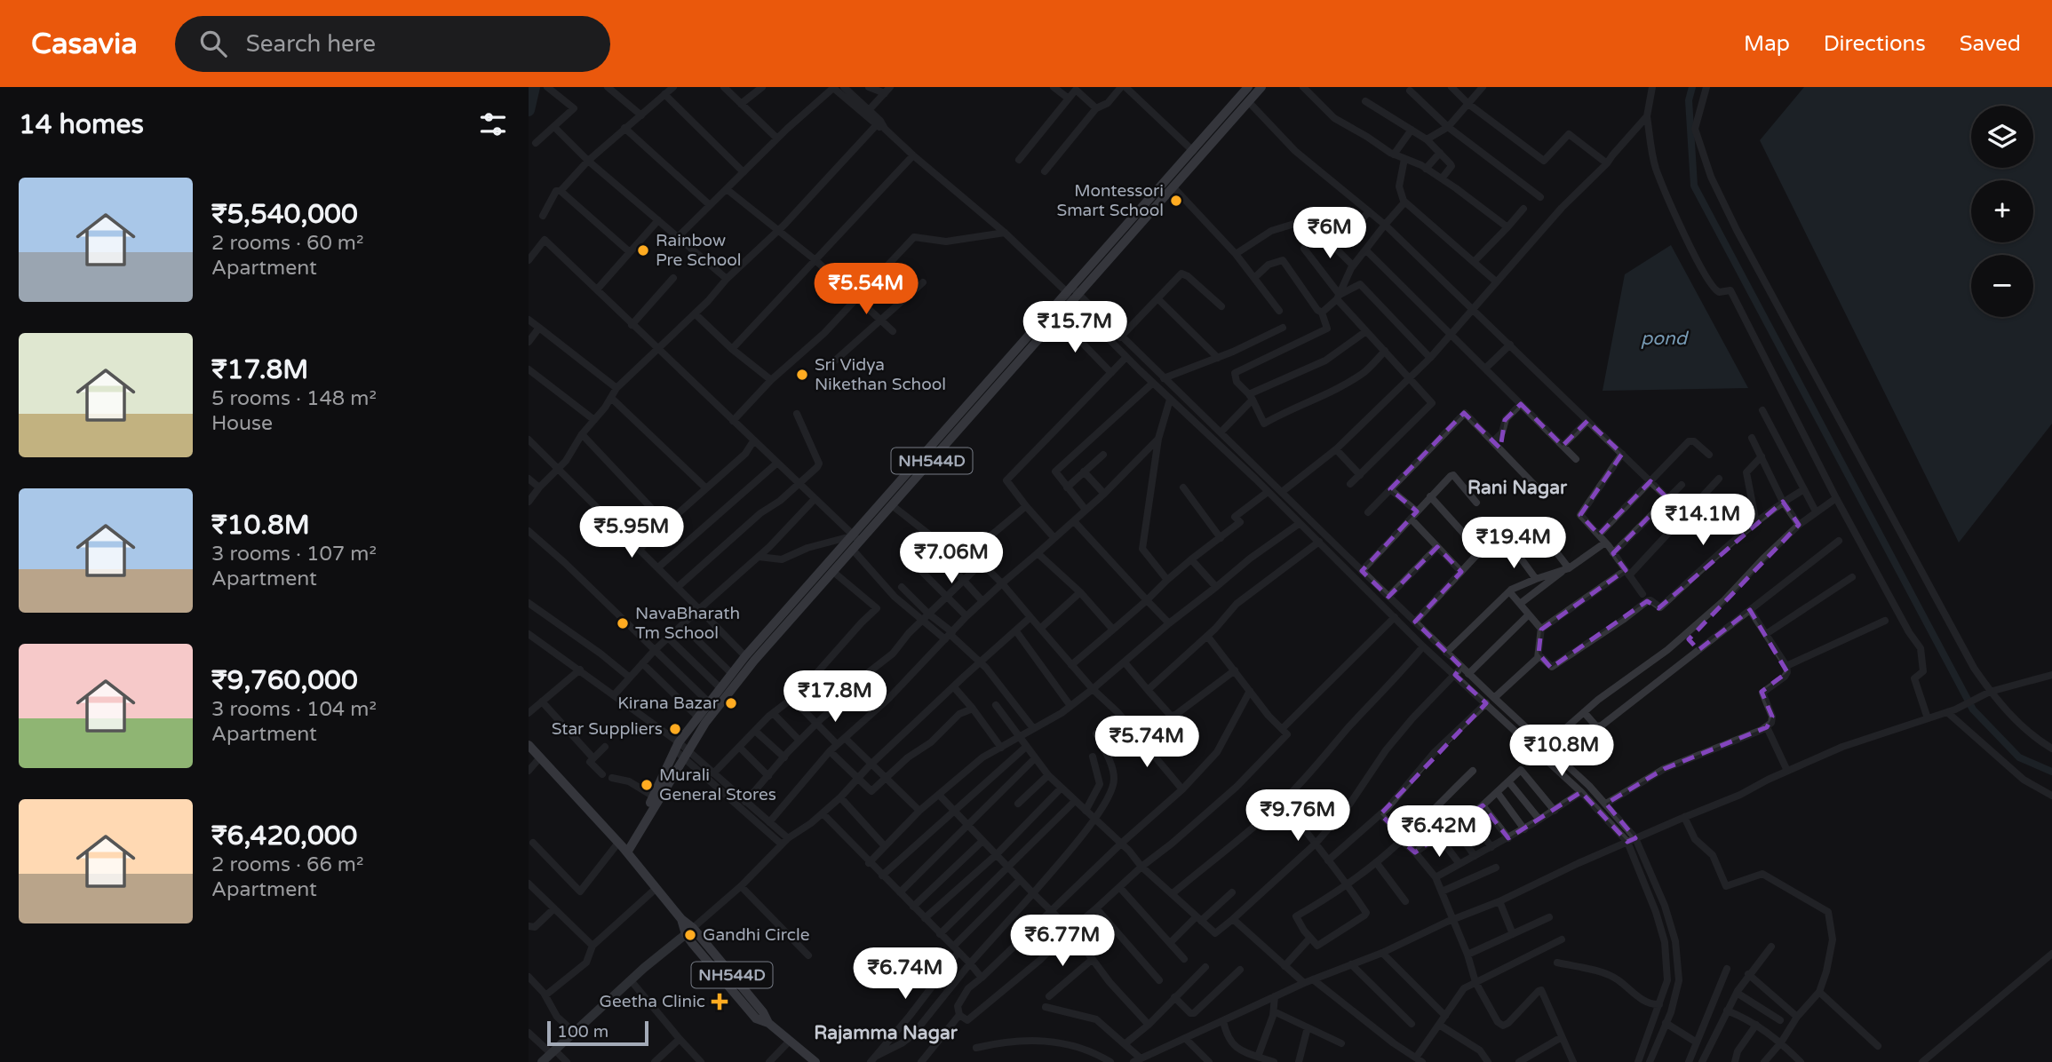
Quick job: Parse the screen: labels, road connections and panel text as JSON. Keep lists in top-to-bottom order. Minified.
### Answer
{"streets":{"highway":["NH544D"]},"districts":["Rani Nagar","Rajamma Nagar"],"water":["pond"],"places":{"other":["Montessori Smart School","Rainbow Pre School","Sri Vidya Nikethan School","NavaBharath Tm School","Kirana Bazar","Star Suppliers","Murali General Stores","Gandhi Circle"],"health":["Geetha Clinic"]},"scale_bar":"100 m","page":{"header":"Casavia","search":"Search here","nav":["Map","Directions","Saved"],"heading":"14 homes","map_buttons":["+","−"],"list":[{"name":"₹5,540,000","note":"2 rooms · 60 m² · Apartment"},{"name":"₹17.8M","note":"5 rooms · 148 m² · House"},{"name":"₹10.8M","note":"3 rooms · 107 m² · Apartment"},{"name":"₹9,760,000","note":"3 rooms · 104 m² · Apartment"},{"name":"₹6,420,000","note":"2 rooms · 66 m² · Apartment"}],"price":["₹6M","₹5.54M","₹15.7M","₹14.1M","₹5.95M","₹19.4M","₹7.06M","₹17.8M","₹5.74M","₹10.8M","₹9.76M","₹6.42M","₹6.77M","₹6.74M"],"scale":"100 m"}}
